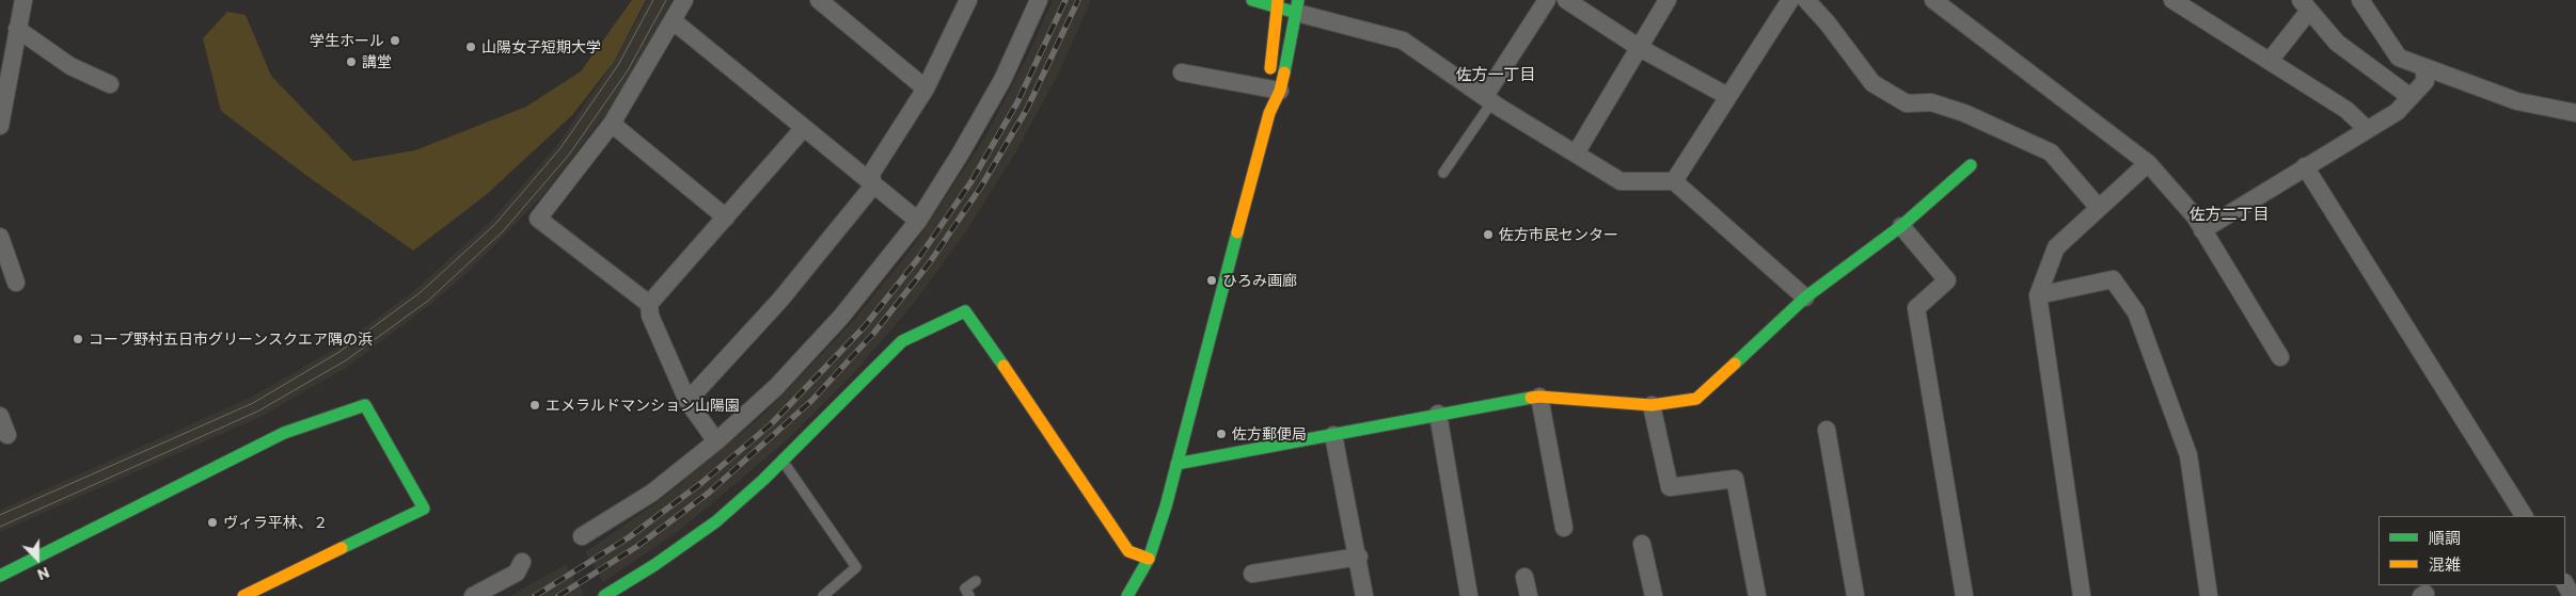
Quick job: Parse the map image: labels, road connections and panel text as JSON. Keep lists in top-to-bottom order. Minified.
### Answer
{"districts":["佐方一丁目","佐方二丁目"],"places":["学生ホール","山陽女子短期大学","講堂","佐方市民センター","ひろみ画廊","コープ野村五日市グリーンスクエア隅の浜","エメラルドマンション山陽園","佐方郵便局","ヴィラ平林、２"],"legend":["順調","混雑"],"north":"bottom"}
